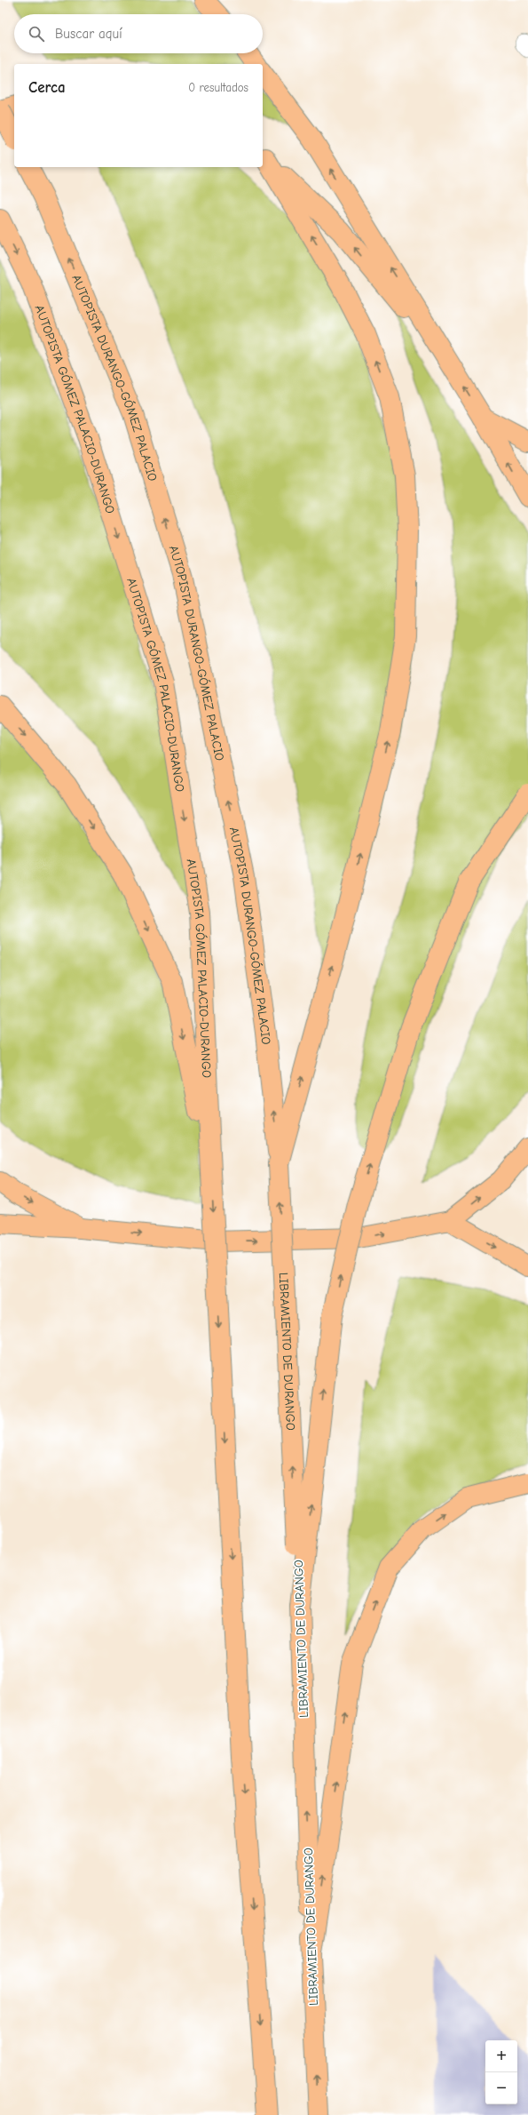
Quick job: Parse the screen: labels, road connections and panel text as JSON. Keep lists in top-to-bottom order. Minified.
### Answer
{"streets":{"main road":["AUTOPISTA DURANGO-GÓMEZ PALACIO","AUTOPISTA GÓMEZ PALACIO-DURANGO","LIBRAMIENTO DE DURANGO"]},"crossings":[["AUTOPISTA DURANGO-GÓMEZ PALACIO","LIBRAMIENTO DE DURANGO"]],"page":{"search":"Buscar aquí","heading":["Cerca","0 resultados"],"map_buttons":["+","−"]}}
